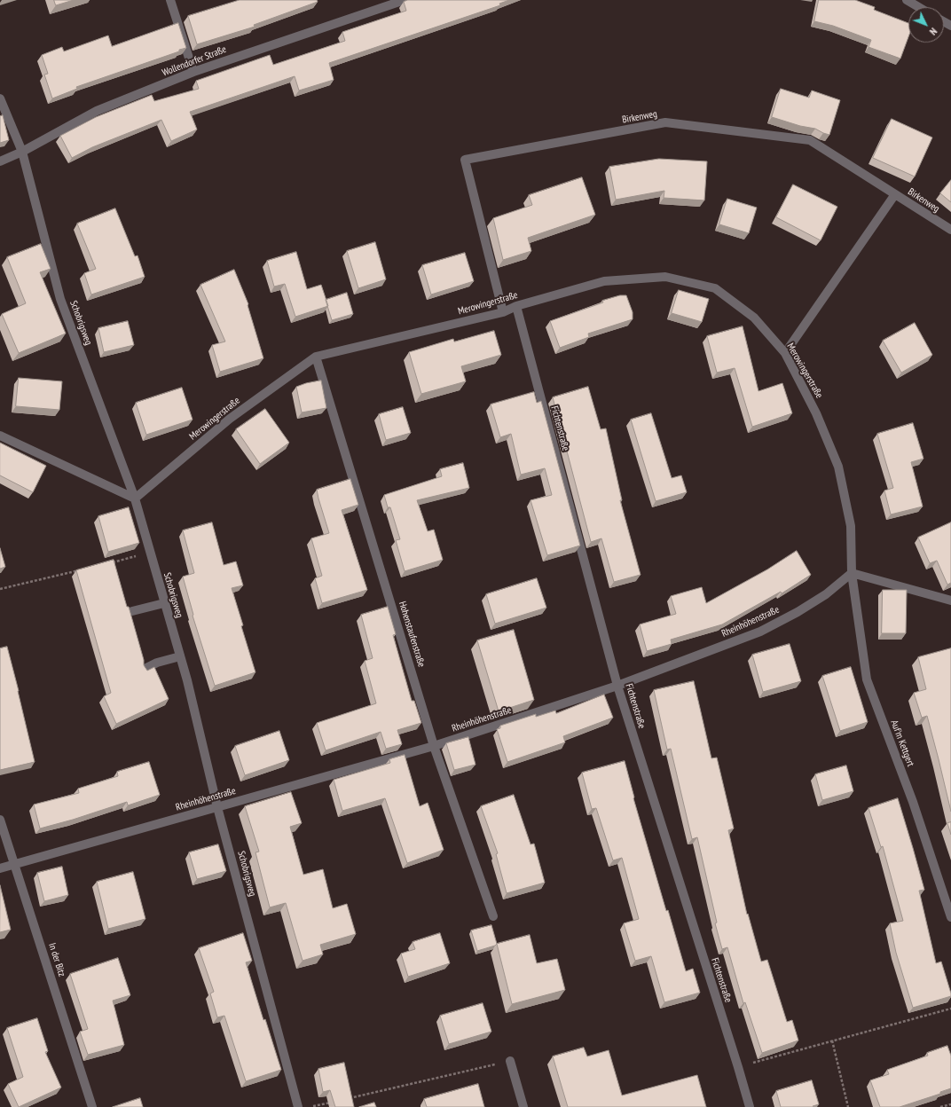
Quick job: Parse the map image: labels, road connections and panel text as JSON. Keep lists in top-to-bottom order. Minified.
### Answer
{"streets":{"street":["Wollendorfer Straße","Birkenweg","Merowingerstraße","Schobrigsweg","Fichtenstraße","Rheinhöhenstraße","Hohenstaufenstraße","Auf'm Kettgert","In der Bitz"]},"crossings":[["Wollendorfer Straße","Schobrigsweg"],["Birkenweg","Merowingerstraße"],["Merowingerstraße","Schobrigsweg"],["Merowingerstraße","Fichtenstraße"],["Merowingerstraße","Rheinhöhenstraße"],["Merowingerstraße","Hohenstaufenstraße"],["Merowingerstraße","Auf'm Kettgert"],["Schobrigsweg","Rheinhöhenstraße"],["Fichtenstraße","Rheinhöhenstraße"],["Rheinhöhenstraße","Hohenstaufenstraße"],["Rheinhöhenstraße","Auf'm Kettgert"],["Rheinhöhenstraße","In der Bitz"]],"north":"bottom right"}
